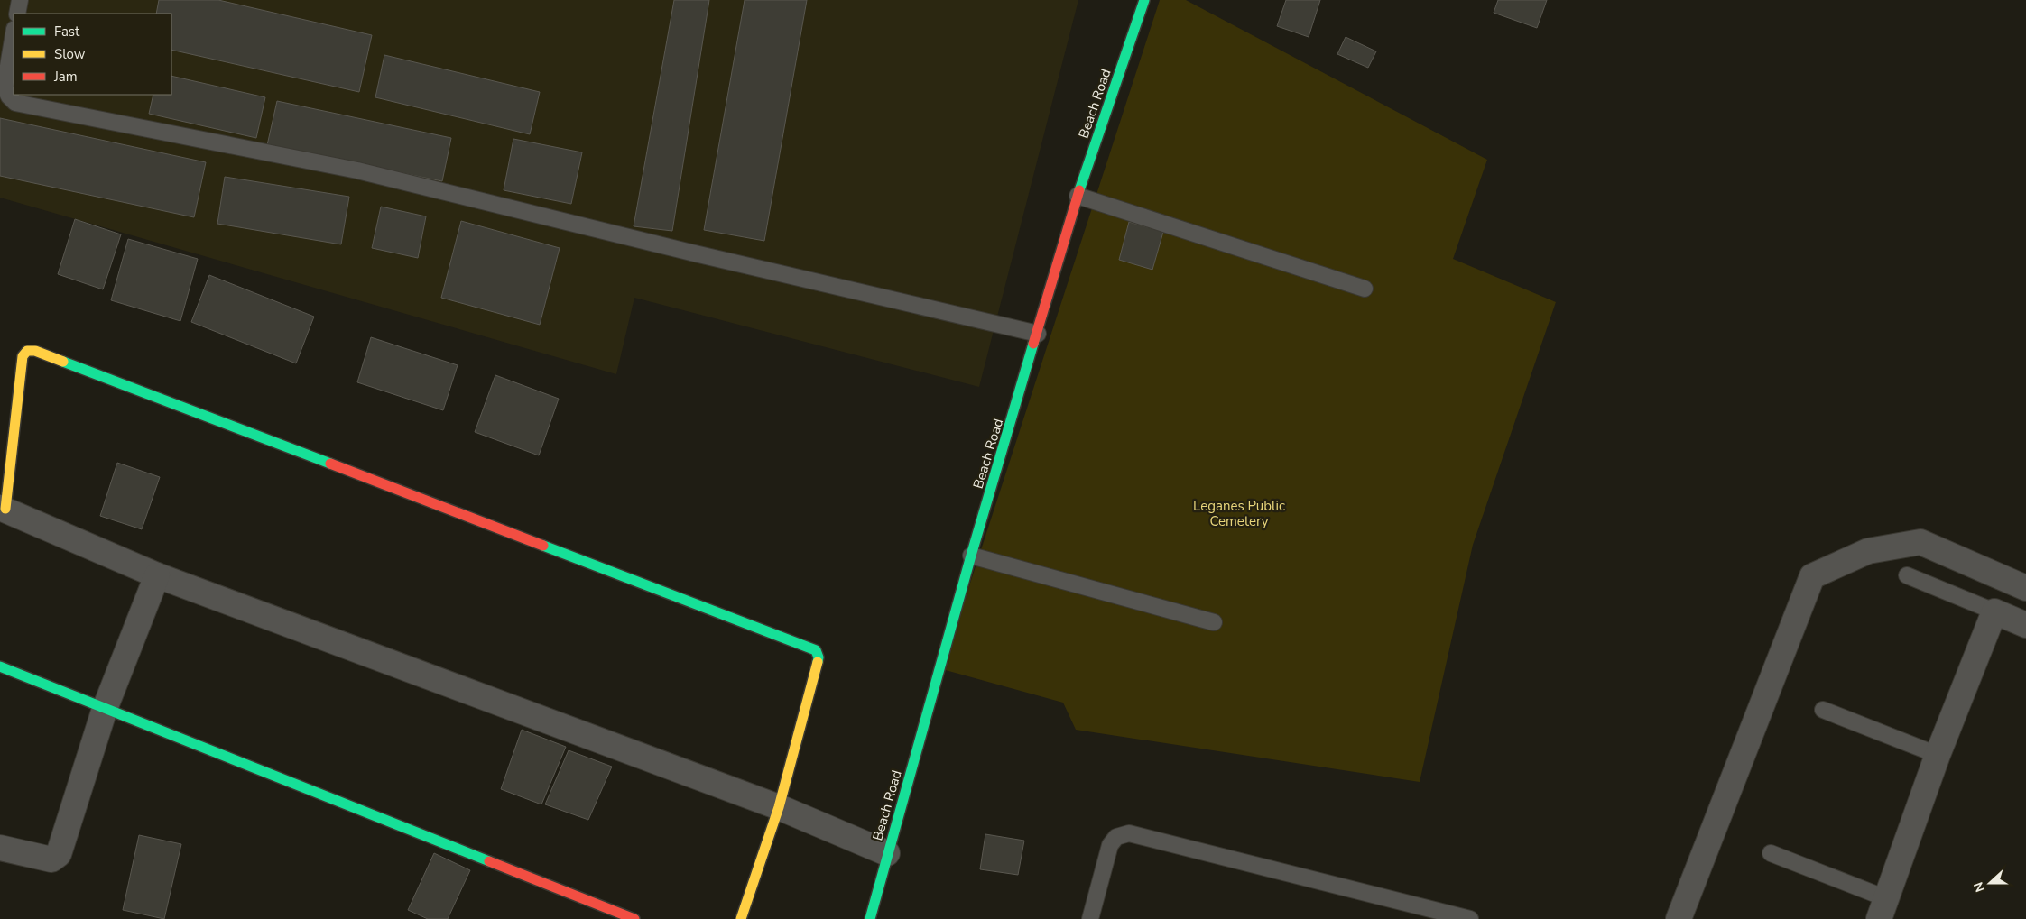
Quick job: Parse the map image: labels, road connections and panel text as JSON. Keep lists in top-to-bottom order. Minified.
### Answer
{"streets":{"street":["Beach Road"]},"parks":["Leganes Public Cemetery"],"legend":["Fast","Slow","Jam"],"north":"left"}
